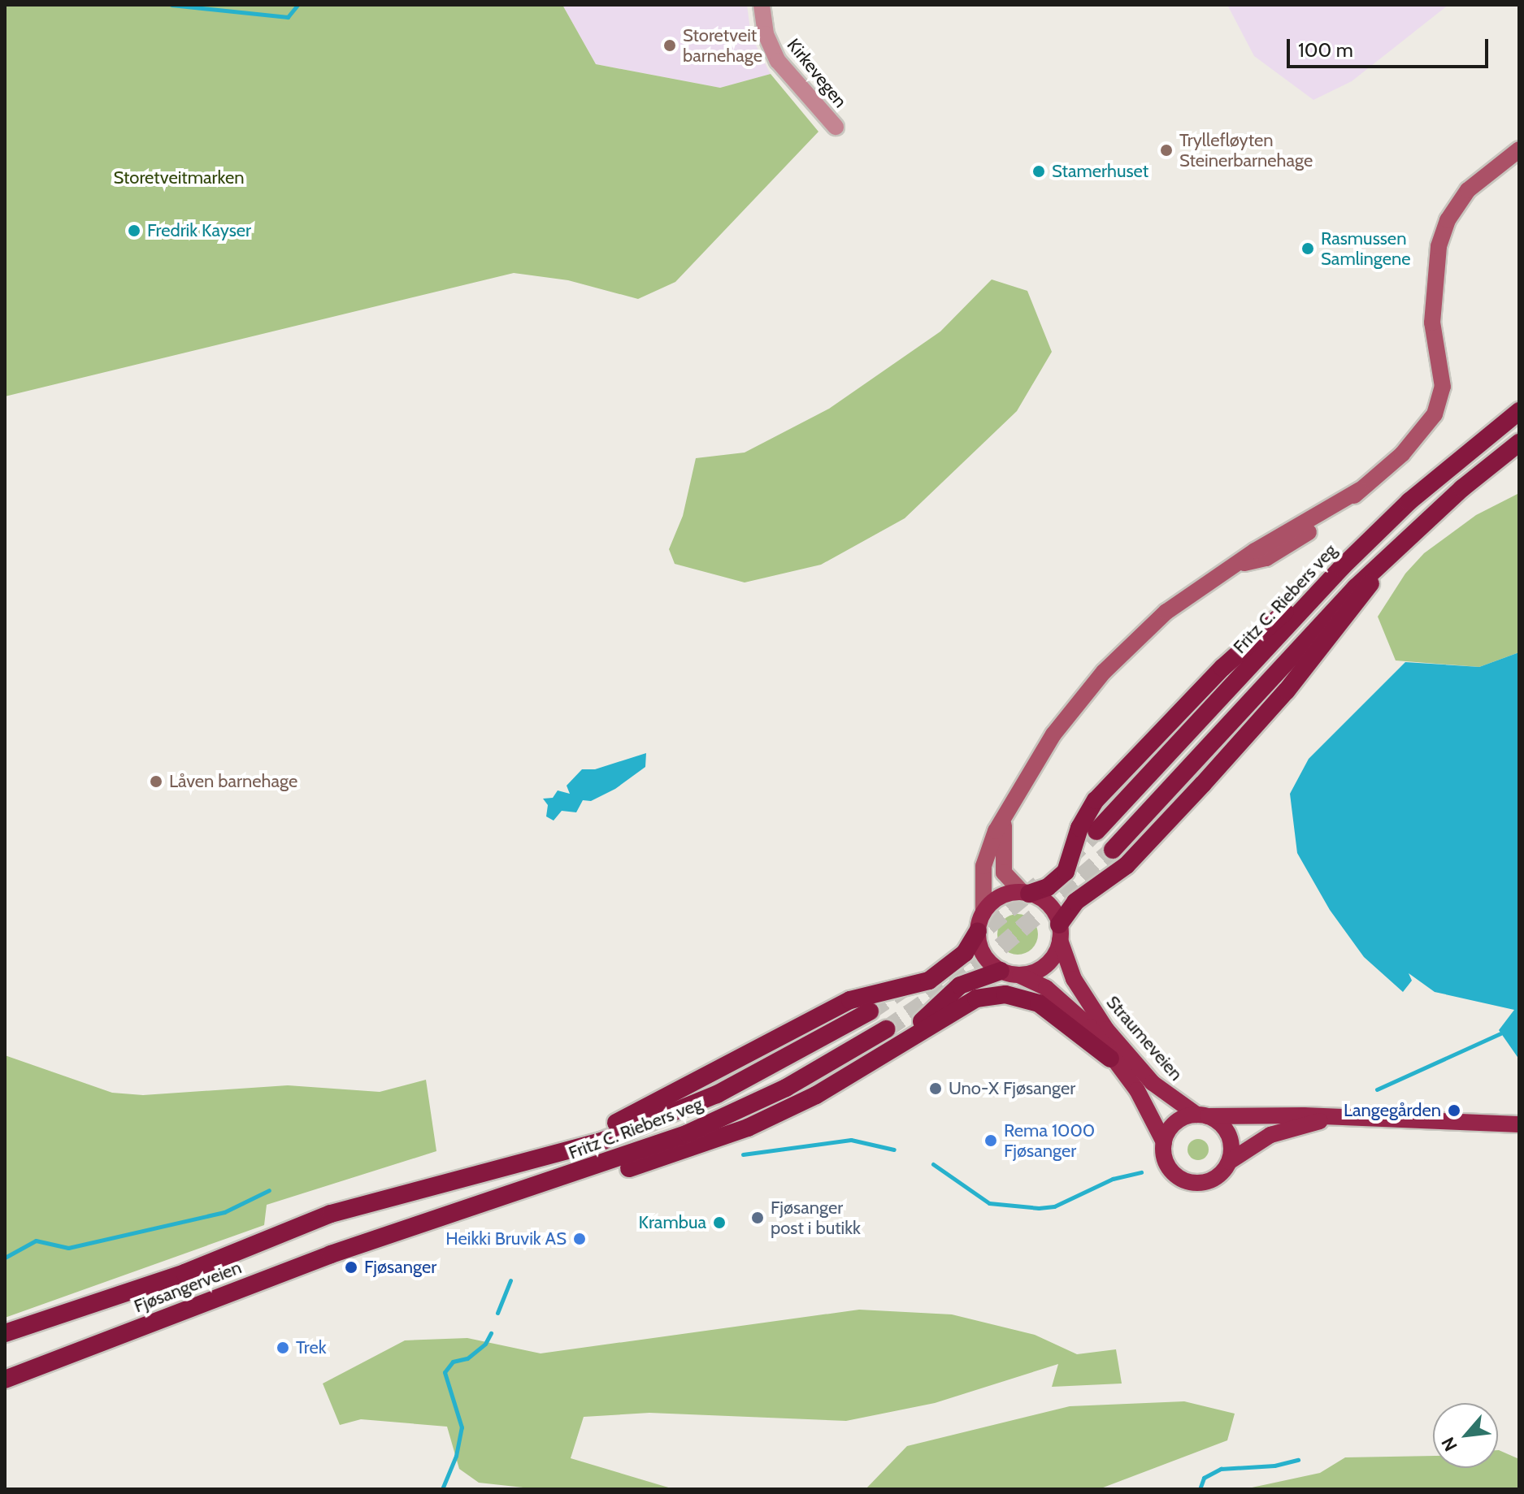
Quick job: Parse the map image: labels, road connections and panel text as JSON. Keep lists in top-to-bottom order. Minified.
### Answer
{"streets":{"highway":["Fritz C. Riebers veg","Fjøsangerveien"],"main road":["Straumeveien"],"street":["Kirkevegen"]},"crossings":[["Fritz C. Riebers veg","Fjøsangerveien"]],"parks":["Storetveitmarken"],"places":["Storetveit barnehage","Tryllefløyten Steinerbarnehage","Stamerhuset","Fredrik Kayser","Rasmussen Samlingene","Låven barnehage","Uno-X Fjøsanger","Langegården","Rema 1000 Fjøsanger","Fjøsanger post i butikk","Krambua","Heikki Bruvik AS","Fjøsanger","Trek"],"scale_bar":"100 m","north":"bottom left"}
